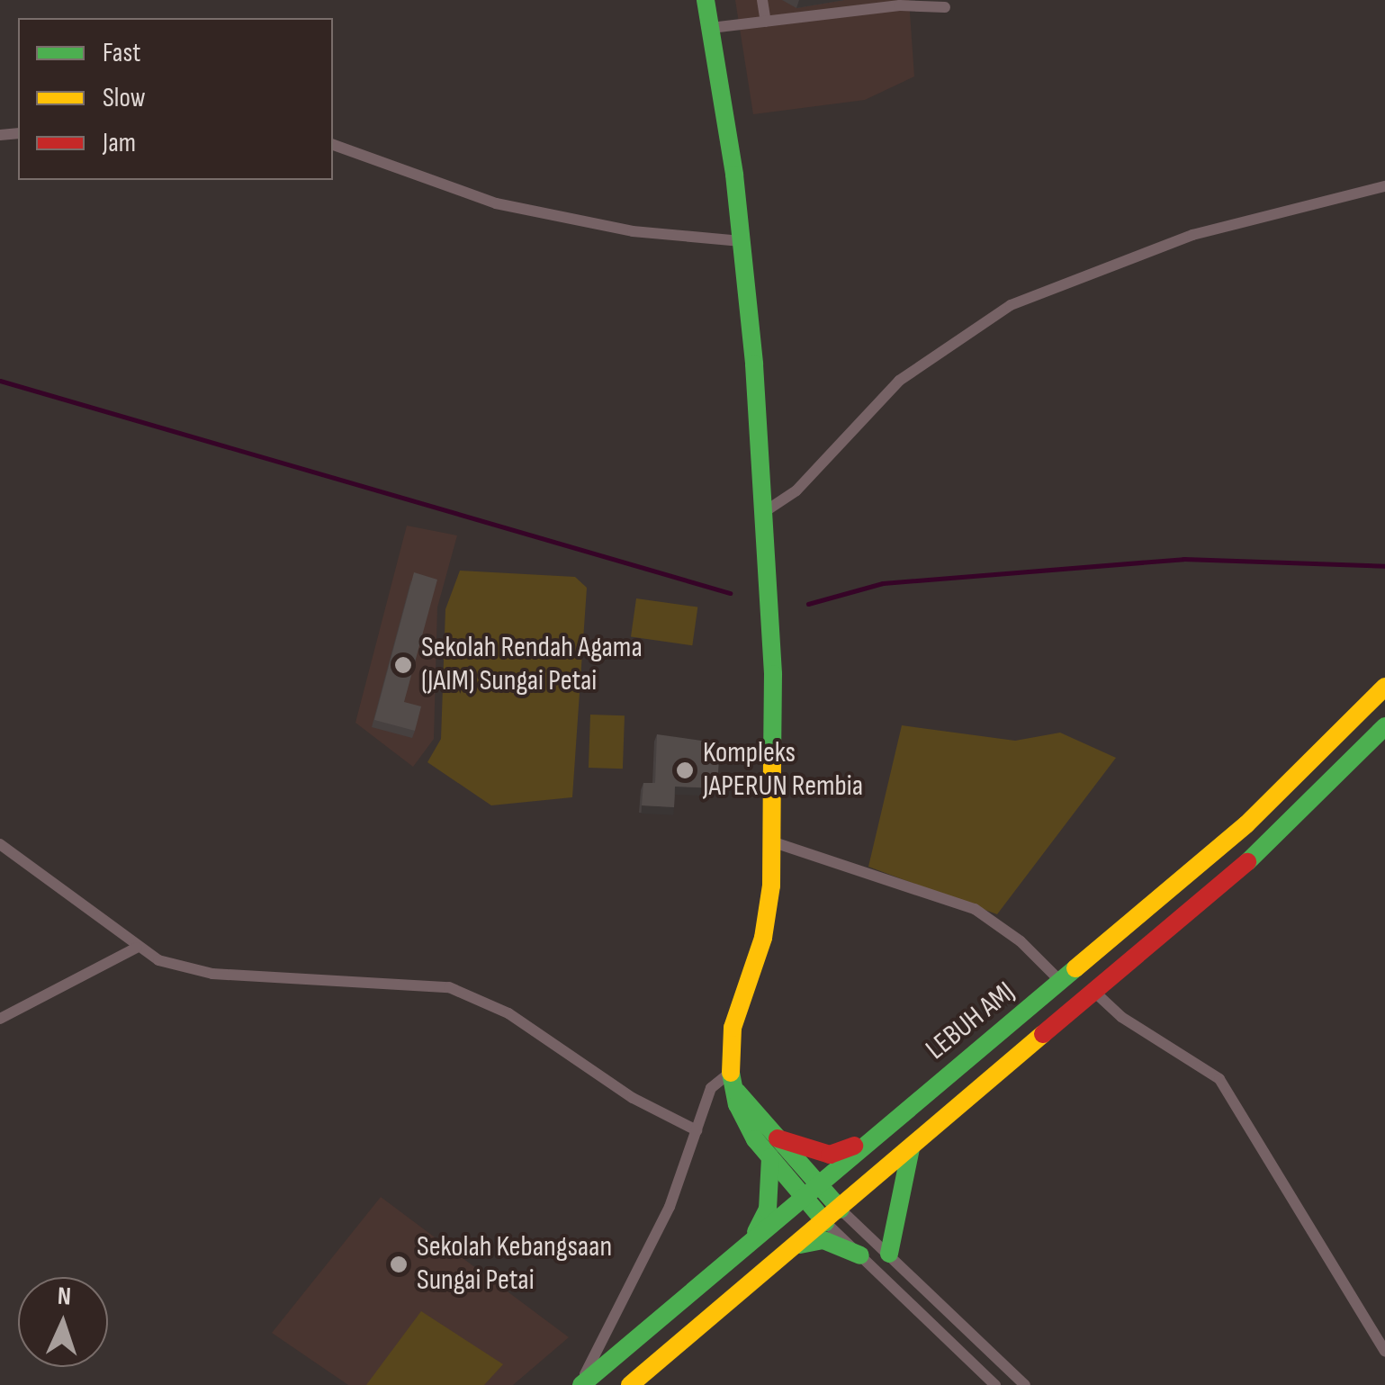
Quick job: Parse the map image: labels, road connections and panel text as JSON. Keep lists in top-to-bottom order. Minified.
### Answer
{"streets":{"main road":["LEBUH AMJ"]},"places":["Sekolah Rendah Agama (JAIM) Sungai Petai","Kompleks JAPERUN Rembia","Sekolah Kebangsaan Sungai Petai"],"legend":["Fast","Slow","Jam"],"north":"top"}
